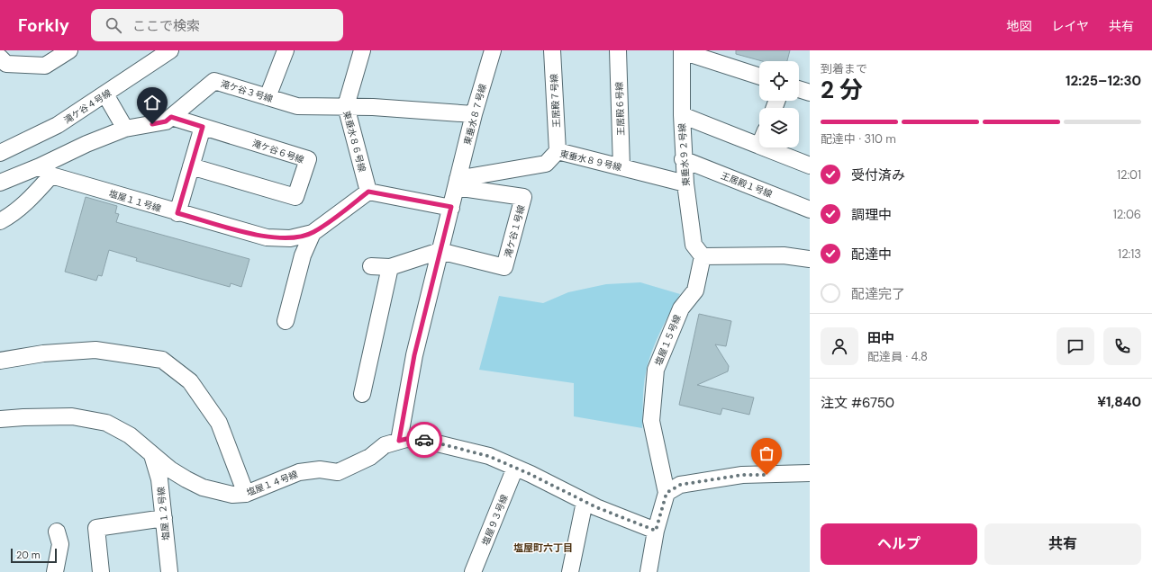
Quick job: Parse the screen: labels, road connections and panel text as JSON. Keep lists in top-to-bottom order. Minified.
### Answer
{"streets":{"street":["滝ケ谷３号線","王居殿７号線","滝ケ谷４号線","王居殿６号線","東垂水８７号線","東垂水８６号線","滝ケ谷６号線","東垂水９２号線","東垂水８９号線","王居殿１号線","塩屋１１号線","滝ケ谷１号線","塩屋１５号線","塩屋１４号線","塩屋１２号線","塩屋９３号線"]},"crossings":[["滝ケ谷３号線","東垂水８７号線"],["滝ケ谷３号線","東垂水８６号線"],["滝ケ谷３号線","滝ケ谷６号線"],["滝ケ谷３号線","塩屋１１号線"],["王居殿７号線","東垂水８９号線"],["王居殿６号線","東垂水８９号線"],["東垂水８７号線","東垂水８９号線"],["東垂水８７号線","滝ケ谷１号線"],["東垂水８７号線","塩屋１４号線"],["東垂水８６号線","塩屋１１号線"],["東垂水９２号線","東垂水８９号線"],["東垂水９２号線","王居殿１号線"],["東垂水９２号線","塩屋１５号線"],["東垂水８９号線","滝ケ谷１号線"],["塩屋１４号線","塩屋１２号線"],["塩屋１４号線","塩屋９３号線"]],"districts":["塩屋町六丁目"],"scale_bar":"20 m","page":{"header":"Forkly","search":"ここで検索","nav":["地図","レイヤ","共有"],"heading":["2 分","到着まで","12:25–12:30"],"panel":["田中","配達員 · 4.8","注文 #6750","¥1,840"],"bar":"配達中 · 310 m","list":[["受付済み","12:01"],["調理中","12:06"],["配達中","12:13"],"配達完了"],"buttons":["ヘルプ","共有"],"scale":"20 m"}}
